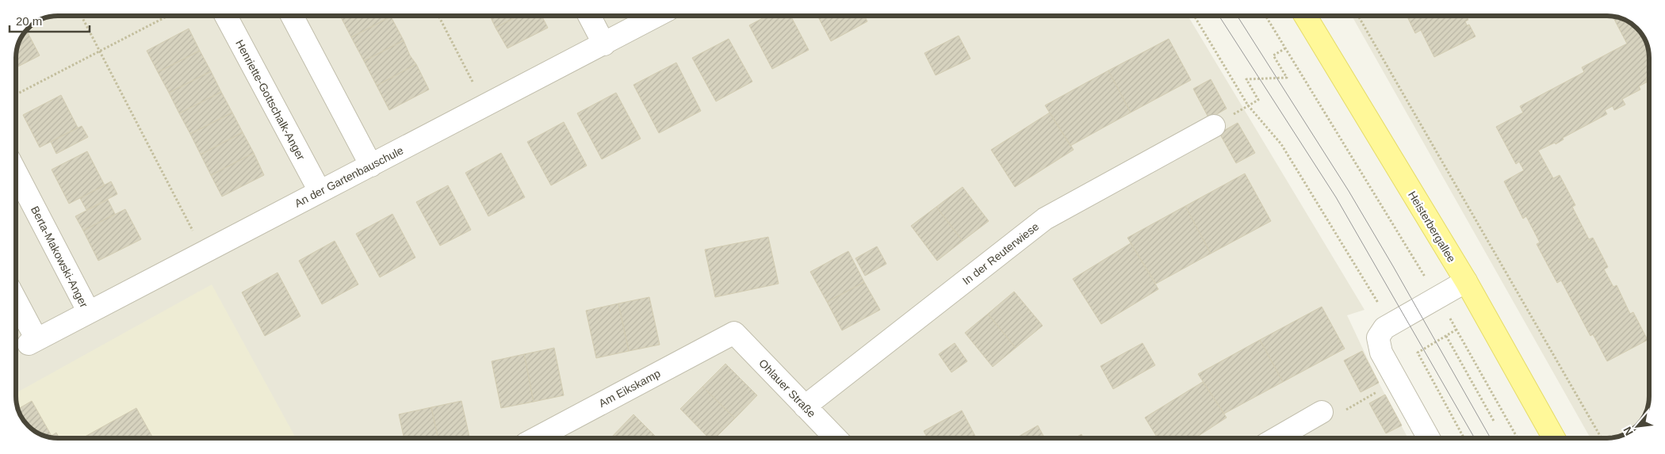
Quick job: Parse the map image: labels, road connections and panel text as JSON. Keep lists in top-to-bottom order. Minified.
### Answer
{"streets":{"main road":["Heisterbergallee"],"street":["Henriette-Gottschalk-Anger","An der Gartenbauschule","In der Reuterwiese","Berta-Makowski-Anger","Am Eikskamp","Ohlauer Straße"]},"crossings":[["Henriette-Gottschalk-Anger","An der Gartenbauschule"],["An der Gartenbauschule","Berta-Makowski-Anger"],["In der Reuterwiese","Ohlauer Straße"],["Am Eikskamp","Ohlauer Straße"]],"scale_bar":"20 m","north":"bottom left"}
